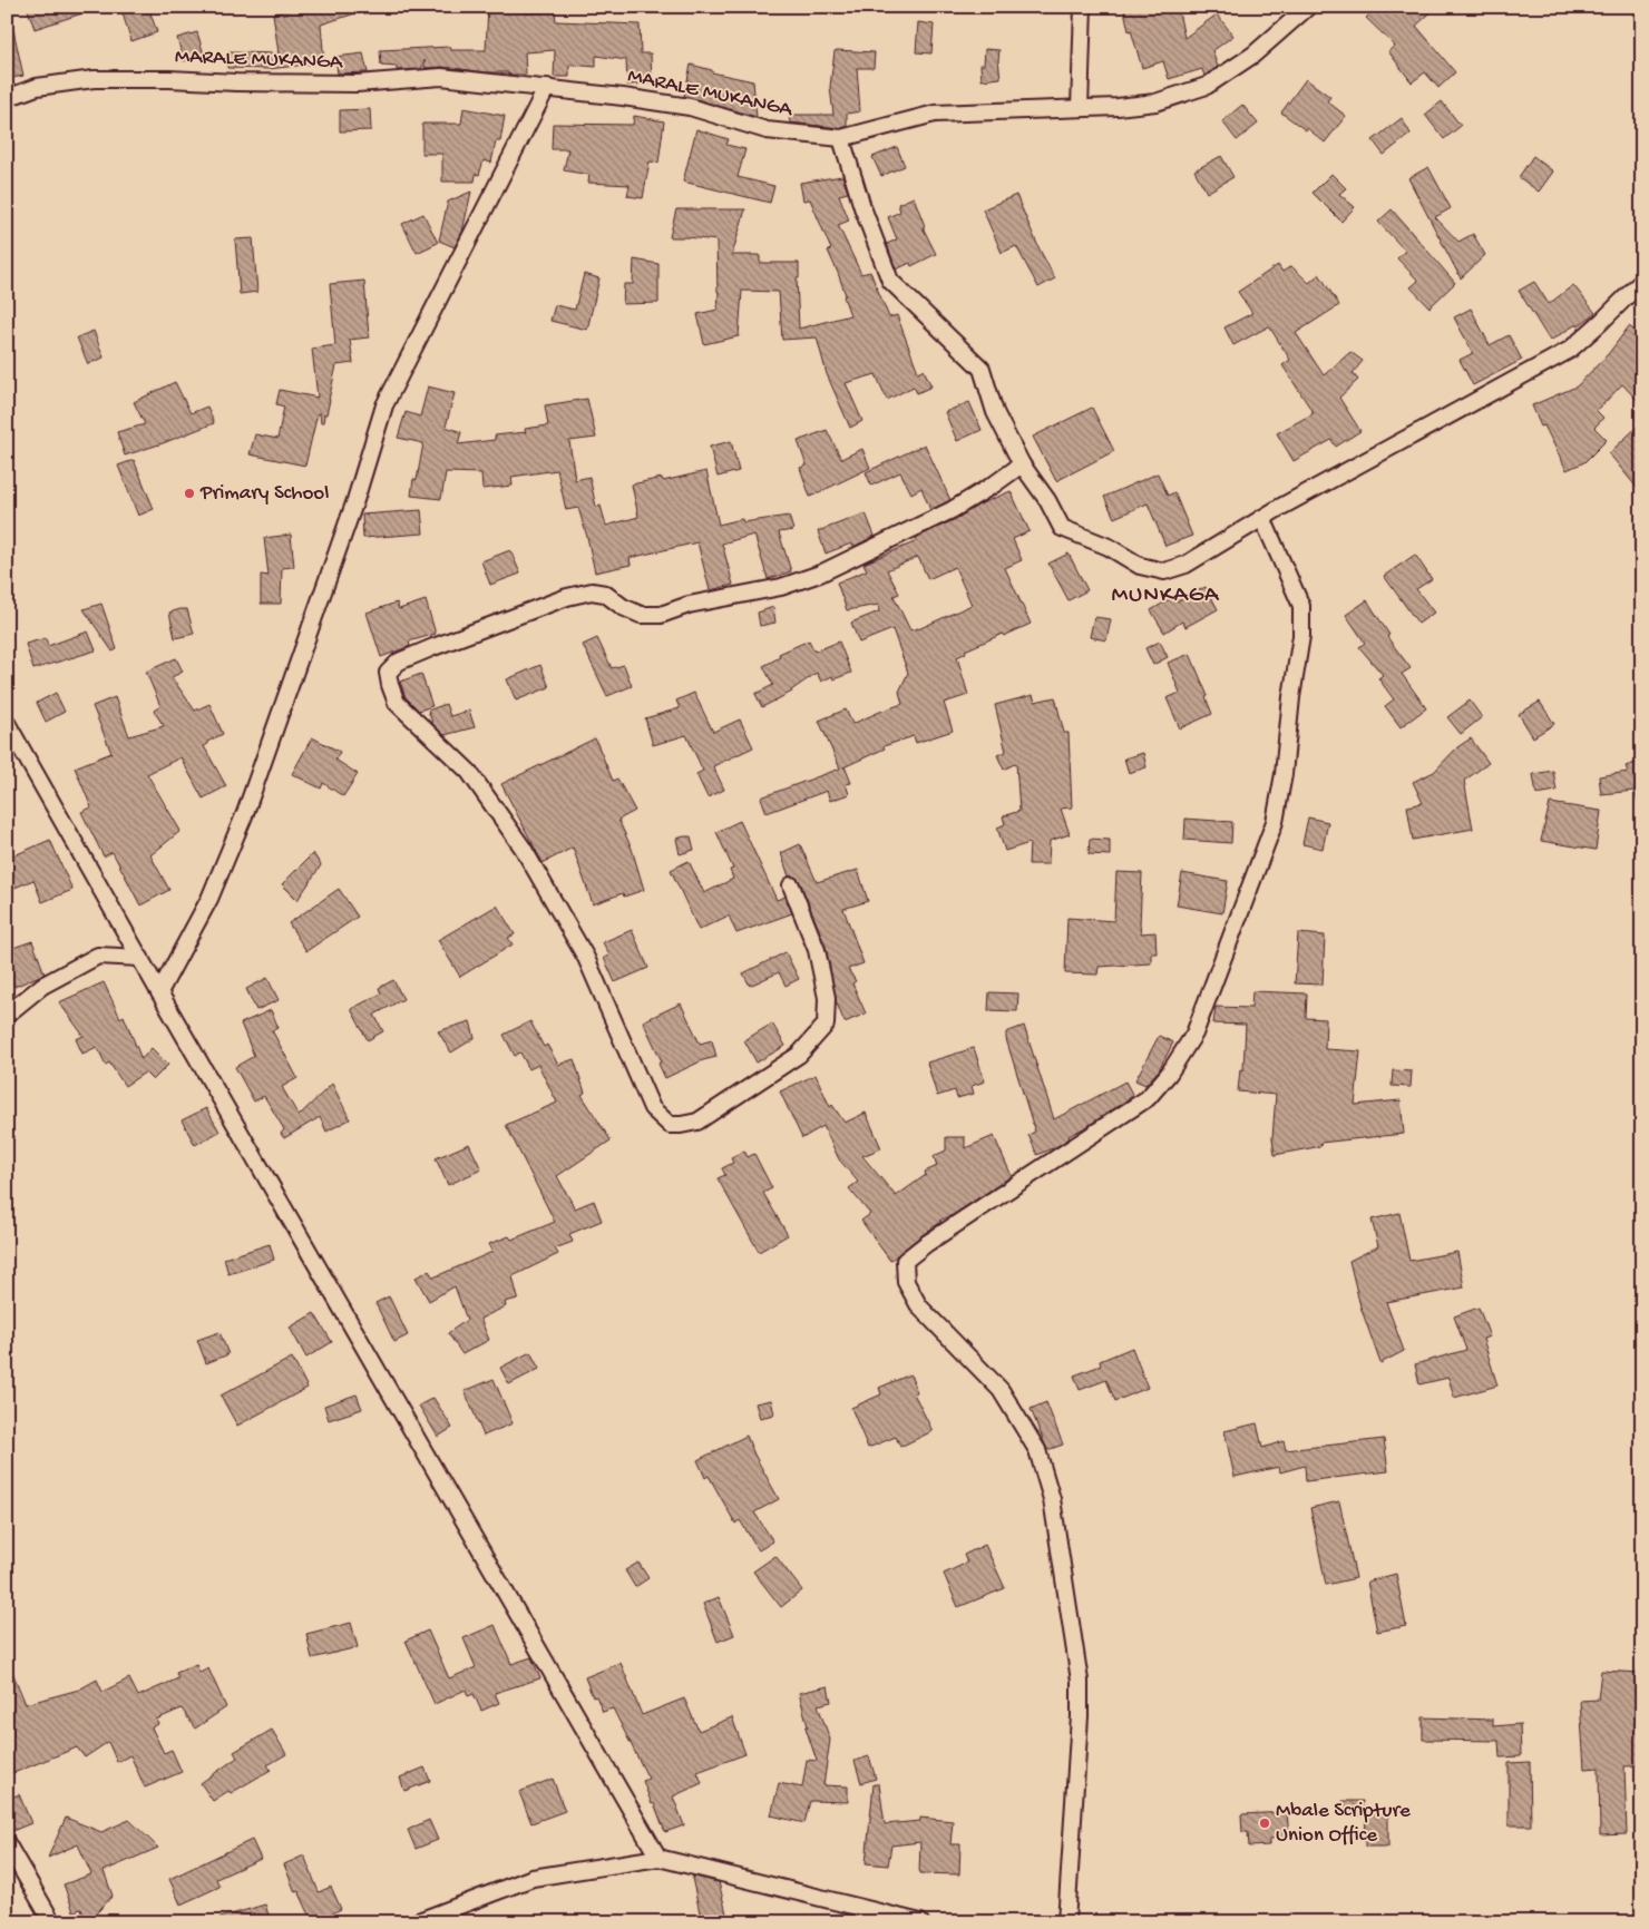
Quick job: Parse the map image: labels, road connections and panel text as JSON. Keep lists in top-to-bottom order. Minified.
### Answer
{"streets":{"street":["MARALE MUKANGA"]},"districts":["MUNKAGA"],"places":["Primary School","Mbale Scripture Union Office"]}
